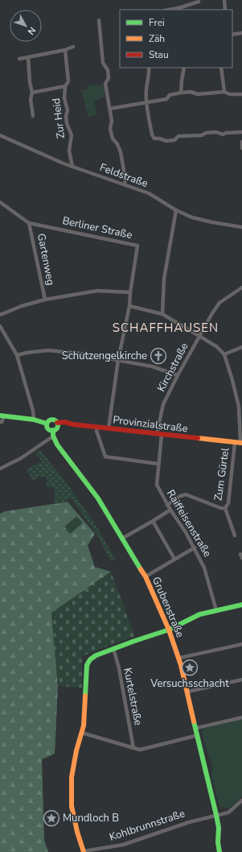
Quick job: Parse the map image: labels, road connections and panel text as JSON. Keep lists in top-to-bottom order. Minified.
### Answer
{"streets":{"street":["Zur Heid","Feldstraße","Berliner Straße","Gartenweg","Kirchstraße","Provinzialstraße","Zum Gürtel","Raiffeisenstraße","Grubenstraße","Kurtelstraße","Kohlbrunnstraße"]},"crossings":[["Zur Heid","Feldstraße"],["Berliner Straße","Gartenweg"],["Berliner Straße","Provinzialstraße"],["Kirchstraße","Provinzialstraße"],["Kirchstraße","Raiffeisenstraße"],["Provinzialstraße","Zum Gürtel"],["Provinzialstraße","Grubenstraße"],["Zum Gürtel","Raiffeisenstraße"],["Grubenstraße","Kohlbrunnstraße"]],"districts":["SCHAFFHAUSEN"],"places":{"church":["Schutzengelkirche"],"place":["Versuchsschacht","Mundloch B"]},"legend":["Frei","Zäh","Stau"],"north":"bottom right"}
